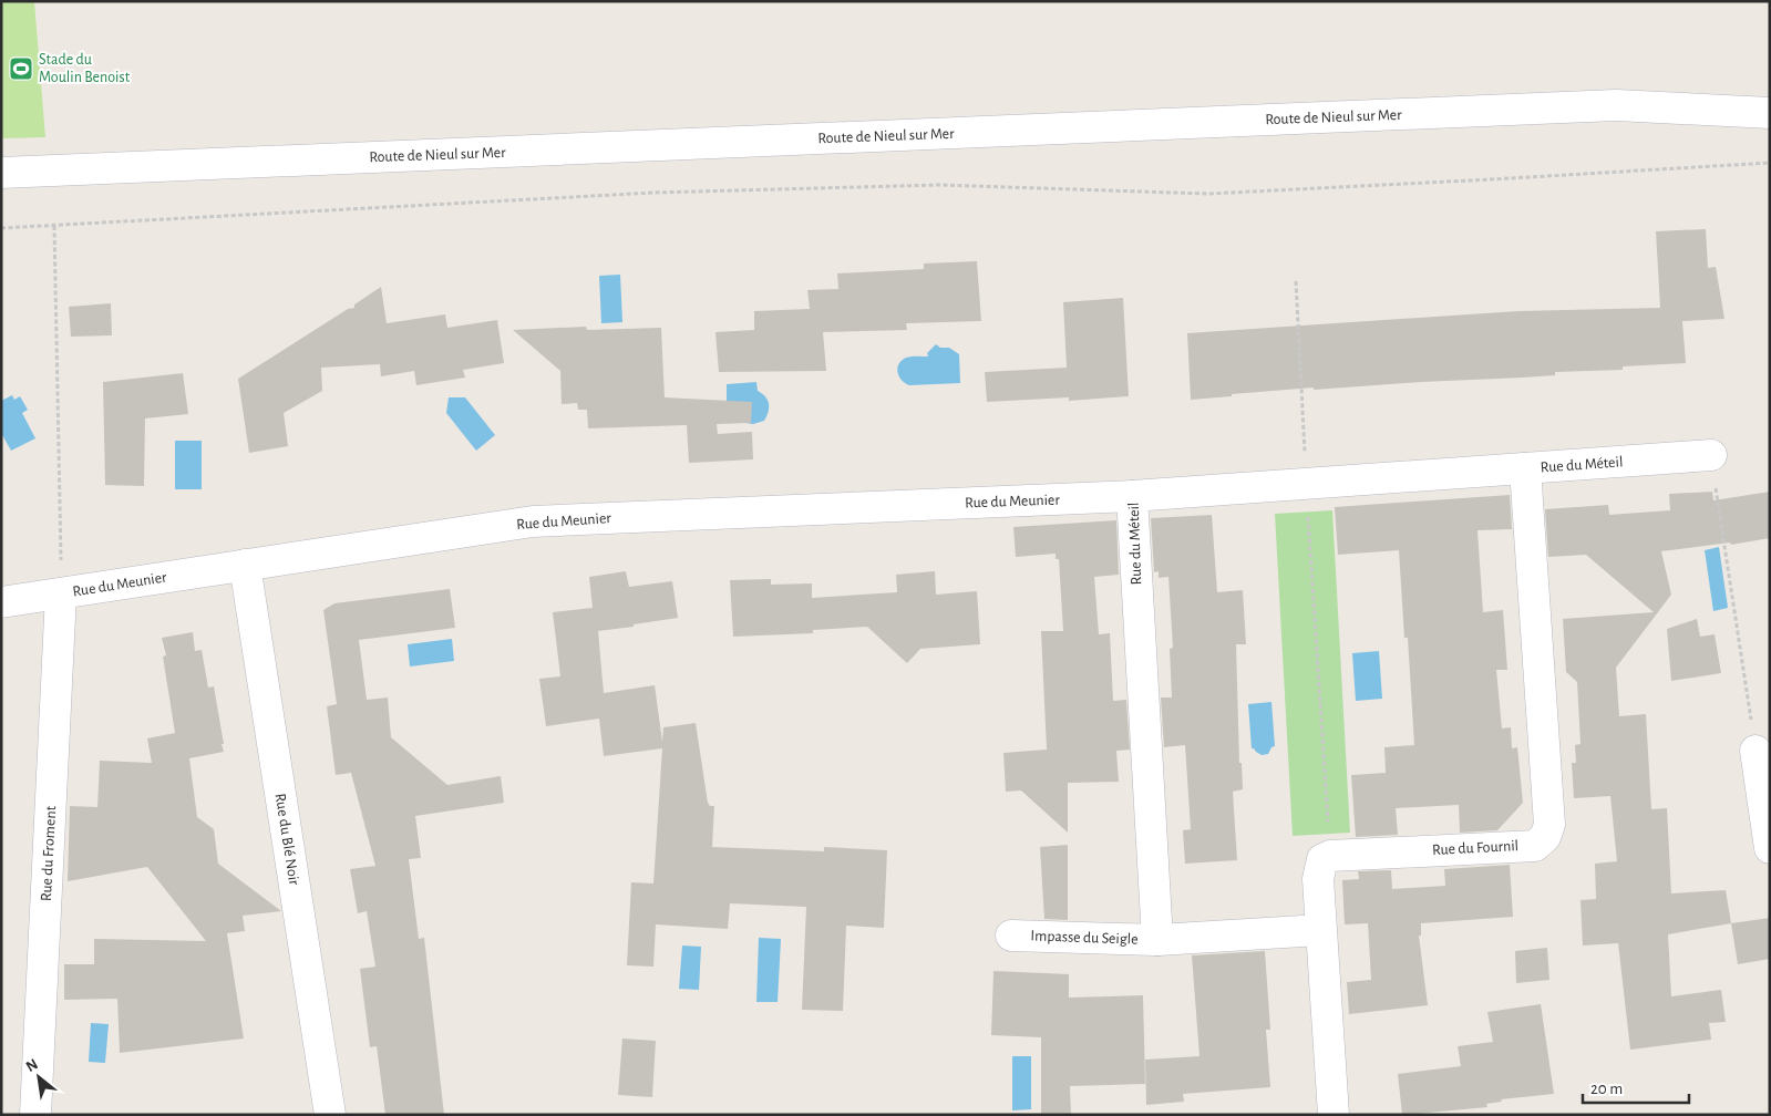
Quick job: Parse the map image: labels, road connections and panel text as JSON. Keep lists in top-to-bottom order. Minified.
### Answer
{"streets":{"street":["Route de Nieul sur Mer","Rue du Méteil","Rue du Meunier","Rue du Blé Noir","Rue du Fournil","Rue du Froment","Impasse du Seigle"]},"crossings":[["Rue du Méteil","Rue du Meunier"],["Rue du Méteil","Rue du Fournil"],["Rue du Méteil","Impasse du Seigle"],["Rue du Meunier","Rue du Blé Noir"],["Rue du Meunier","Rue du Froment"]],"places":{"sports":["Stade du Moulin Benoist"]},"scale_bar":"20 m","north":"top left"}
